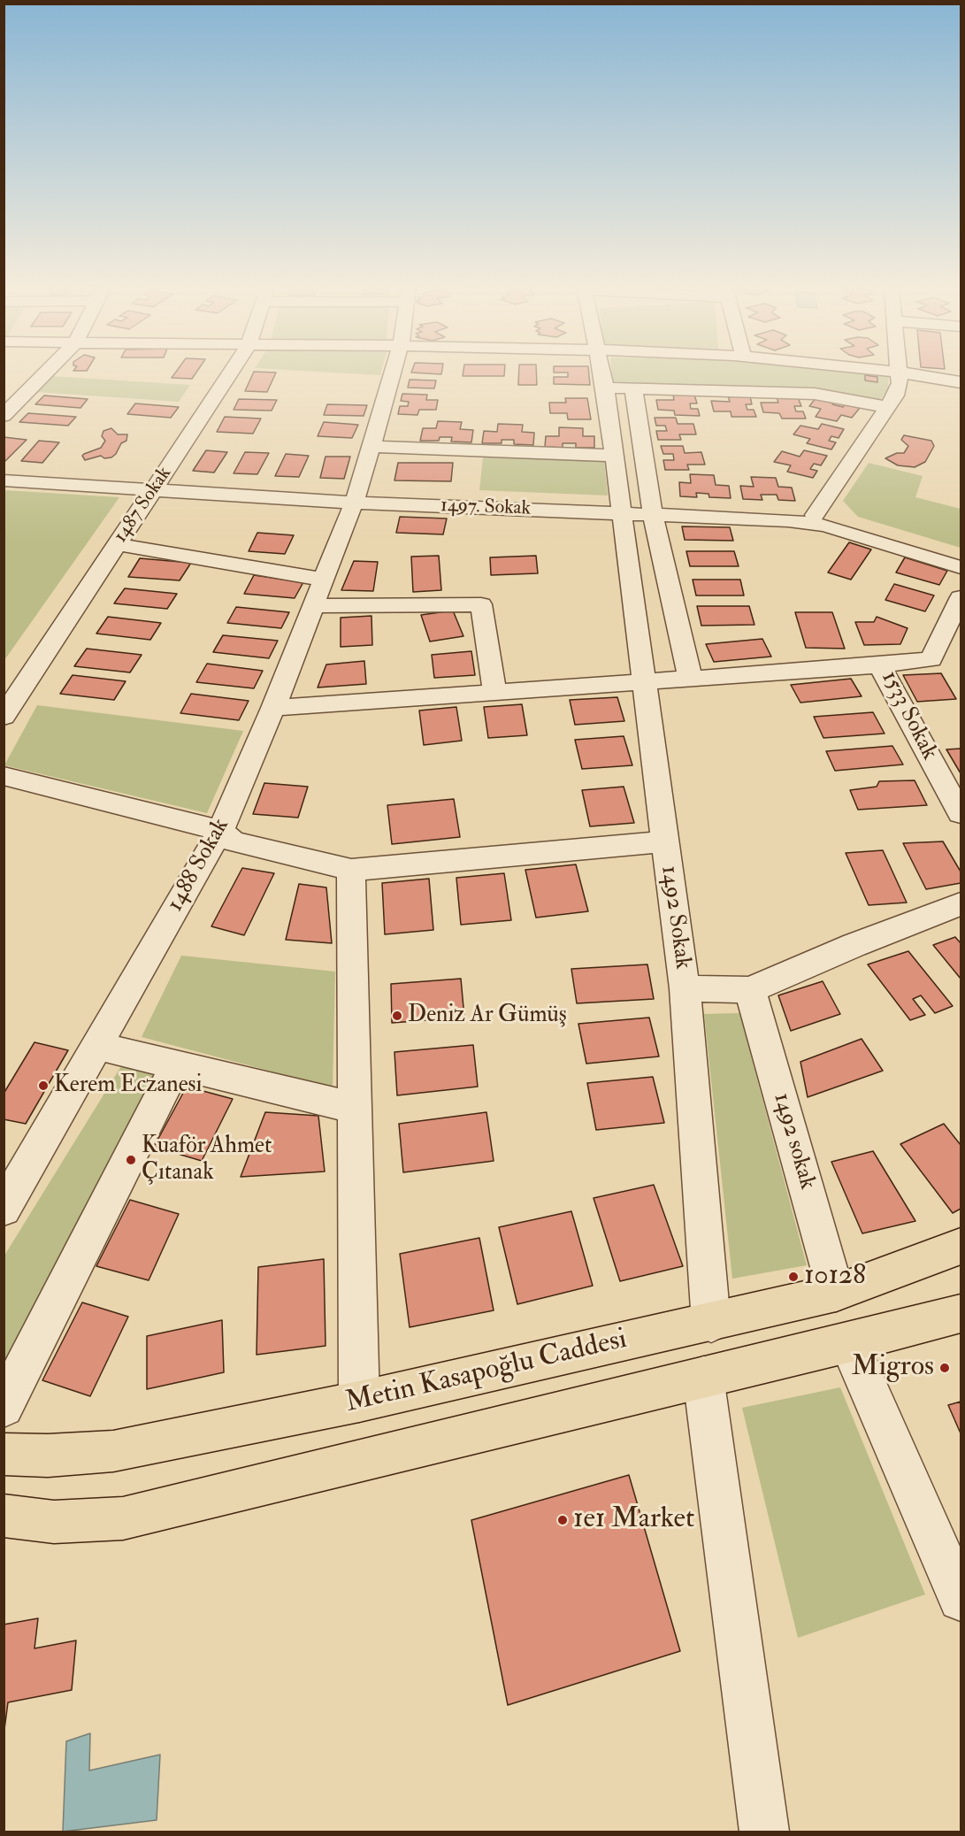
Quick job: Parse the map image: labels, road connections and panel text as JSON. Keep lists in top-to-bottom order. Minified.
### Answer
{"streets":{"main road":["Metin Kasapoğlu Caddesi"],"street":["1487 Sokak","1497. Sokak","1533 Sokak","1488 Sokak","1492 Sokak","1492 sokak"]},"crossings":[["1487 Sokak","1497. Sokak"],["1497. Sokak","1488 Sokak"],["1497. Sokak","1492 Sokak"],["1492 Sokak","Metin Kasapoğlu Caddesi"],["1492 sokak","Metin Kasapoğlu Caddesi"]],"places":["Deniz Ar Gümüş","Kerem Eczanesi","Kuaför Ahmet Çıtanak","10128","Migros","1e1 Market"]}
